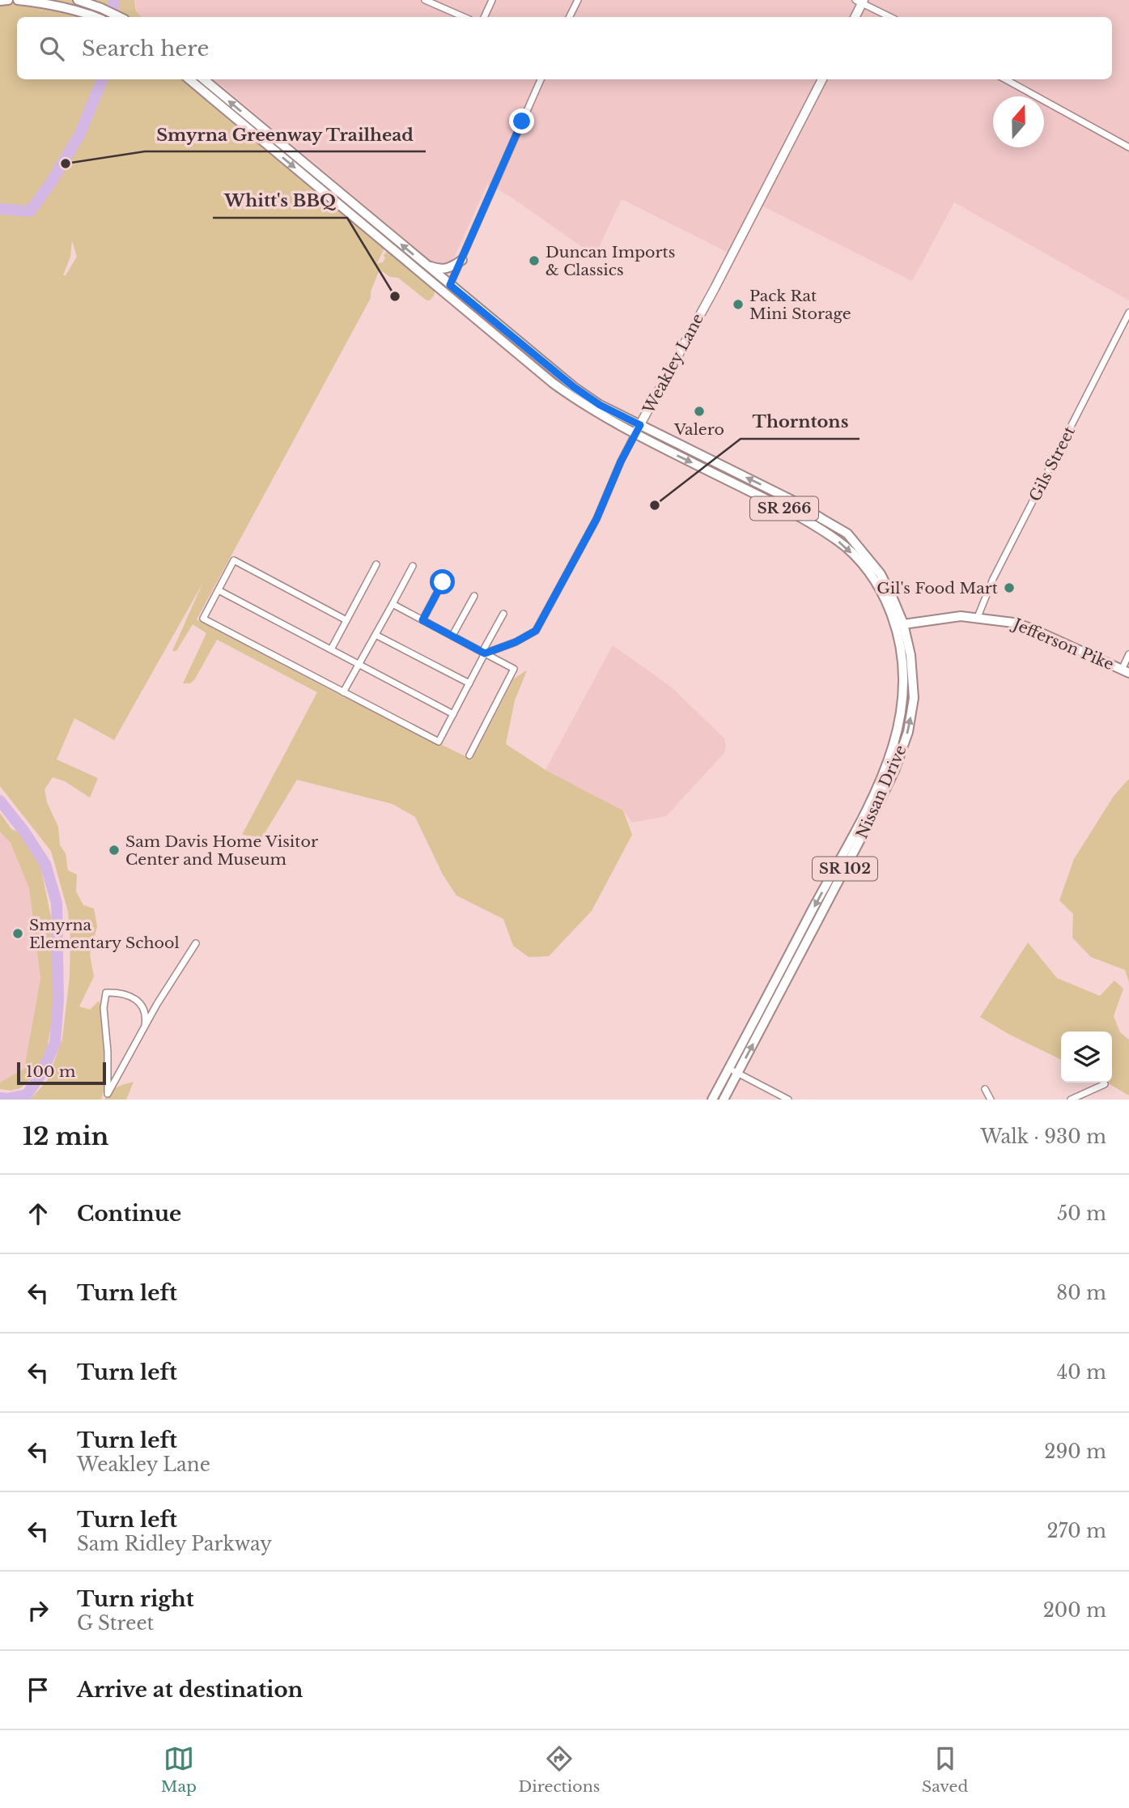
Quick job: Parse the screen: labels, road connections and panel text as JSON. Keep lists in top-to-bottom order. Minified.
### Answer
{"streets":{"main road":["Weakley Lane","SR 266","Jefferson Pike","Nissan Drive","SR 102"],"street":["Gils Street"]},"crossings":[["Weakley Lane","SR 266"],["Gils Street","Jefferson Pike"],["SR 266","Jefferson Pike"],["SR 266","Nissan Drive"],["Jefferson Pike","Nissan Drive"]],"places":["Smyrna Greenway Trailhead","Duncan Imports & Classics","Whitt's BBQ","Pack Rat Mini Storage","Valero","Thorntons","Gil's Food Mart","Sam Davis Home Visitor Center and Museum","Smyrna Elementary School"],"scale_bar":"100 m","north":"top","page":{"search":"Search here","scale":"100 m","heading":["12 min","Walk · 930 m"],"list":[["Continue","50 m"],["Turn left","80 m"],["Turn left","40 m"],["Turn left","Weakley Lane","290 m"],["Turn left","Sam Ridley Parkway","270 m"],["Turn right","G Street","200 m"],"Arrive at destination"],"nav":["Map","Directions","Saved"]}}
